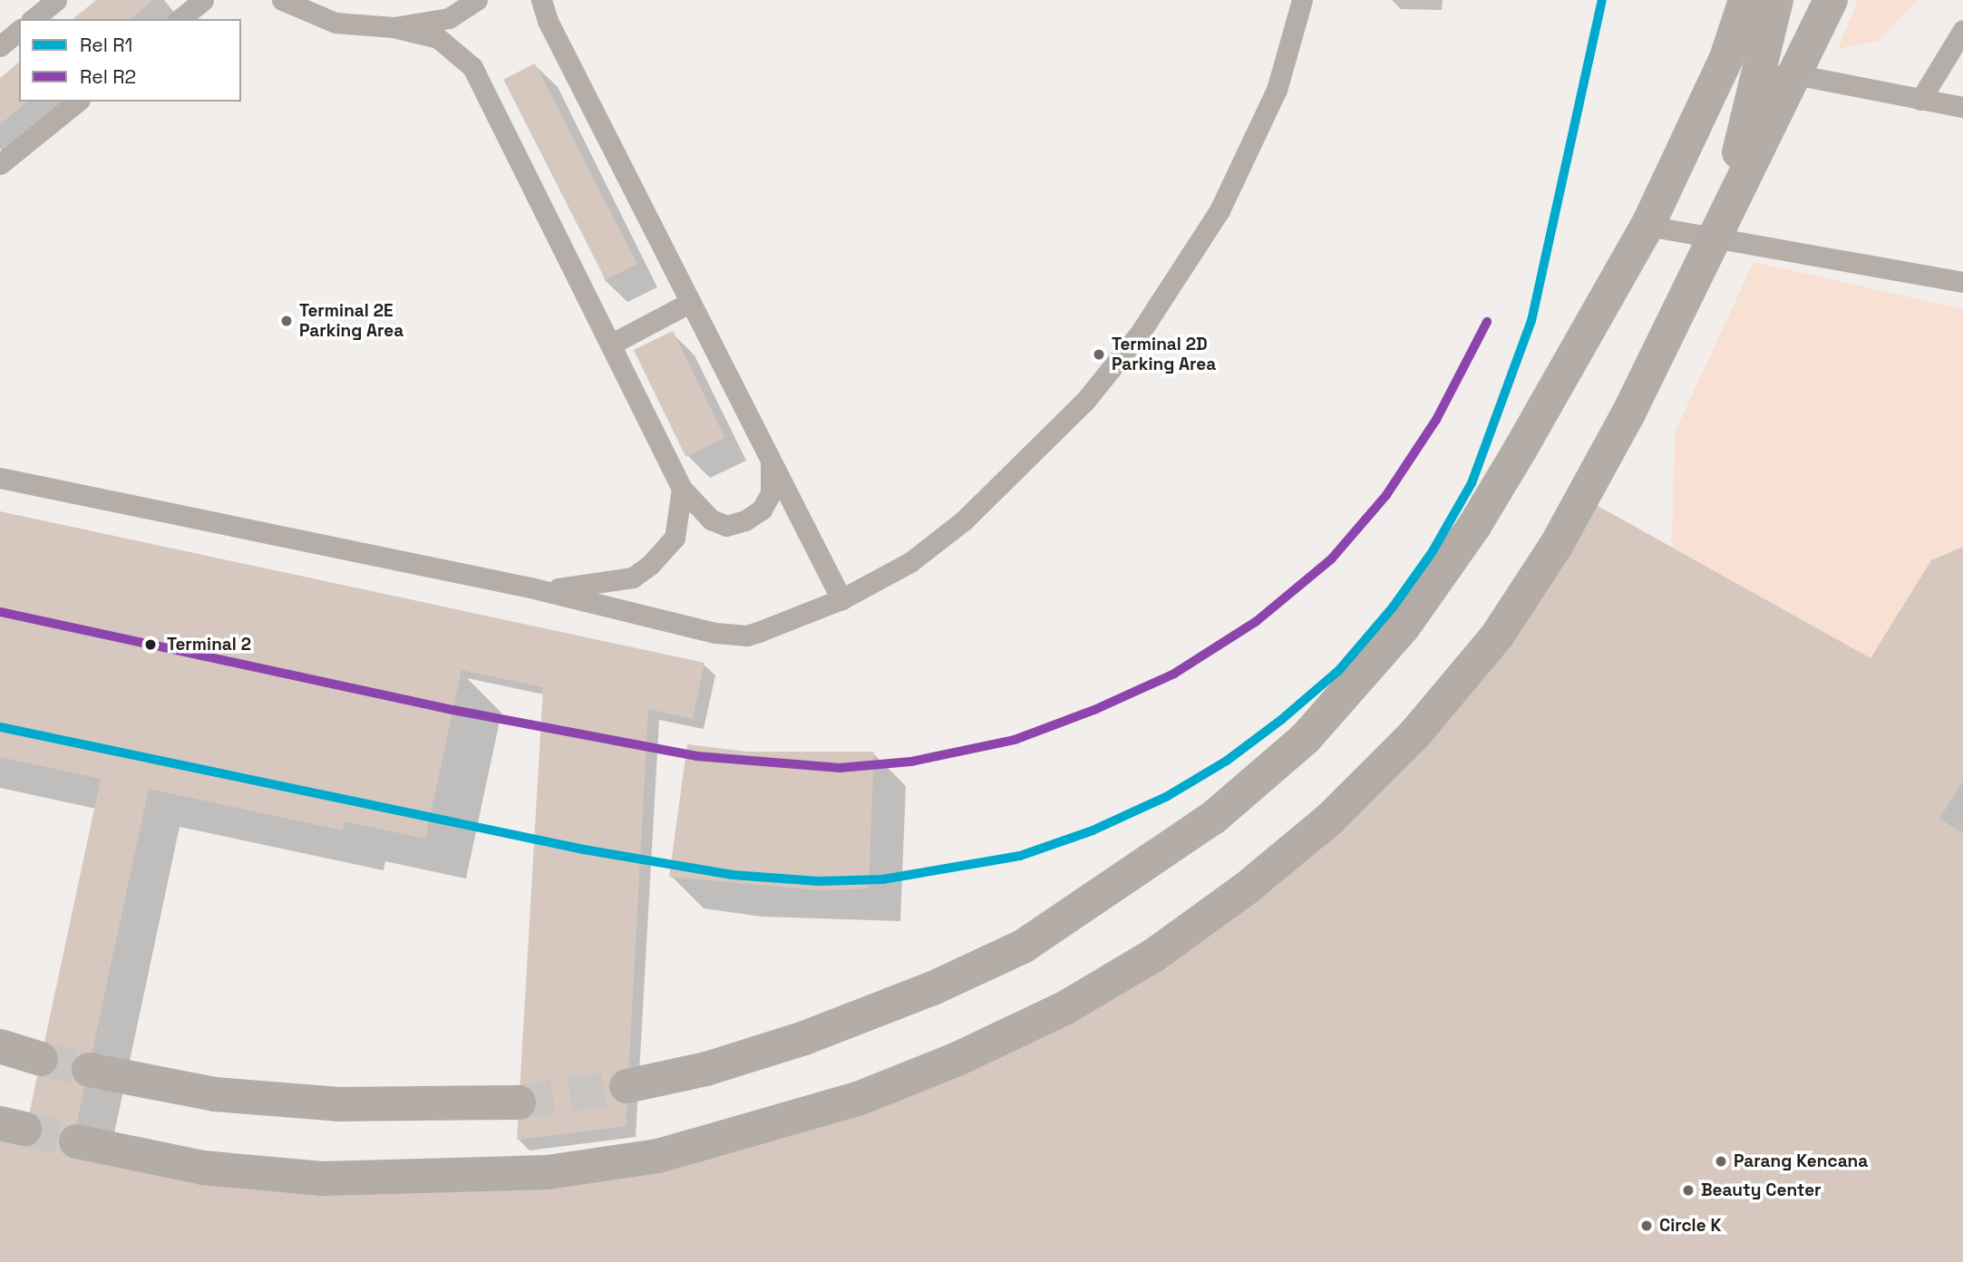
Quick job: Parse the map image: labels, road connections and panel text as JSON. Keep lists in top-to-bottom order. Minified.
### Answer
{"places":["Terminal 2E Parking Area","Terminal 2D Parking Area","Terminal 2","Parang Kencana","Beauty Center","Circle K"],"lines":["rail line R1","rail line R2"],"legend":["Rel R1","Rel R2"]}
